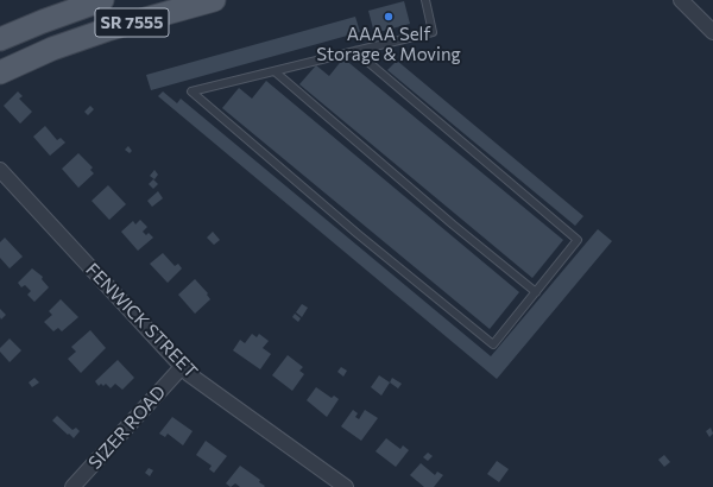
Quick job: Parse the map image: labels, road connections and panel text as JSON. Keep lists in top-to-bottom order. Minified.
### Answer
{"streets":{"main road":["SR 7555"],"street":["FENWICK STREET","SIZER ROAD"]},"crossings":[["FENWICK STREET","SIZER ROAD"]],"places":["AAAA Self Storage & Moving"]}
